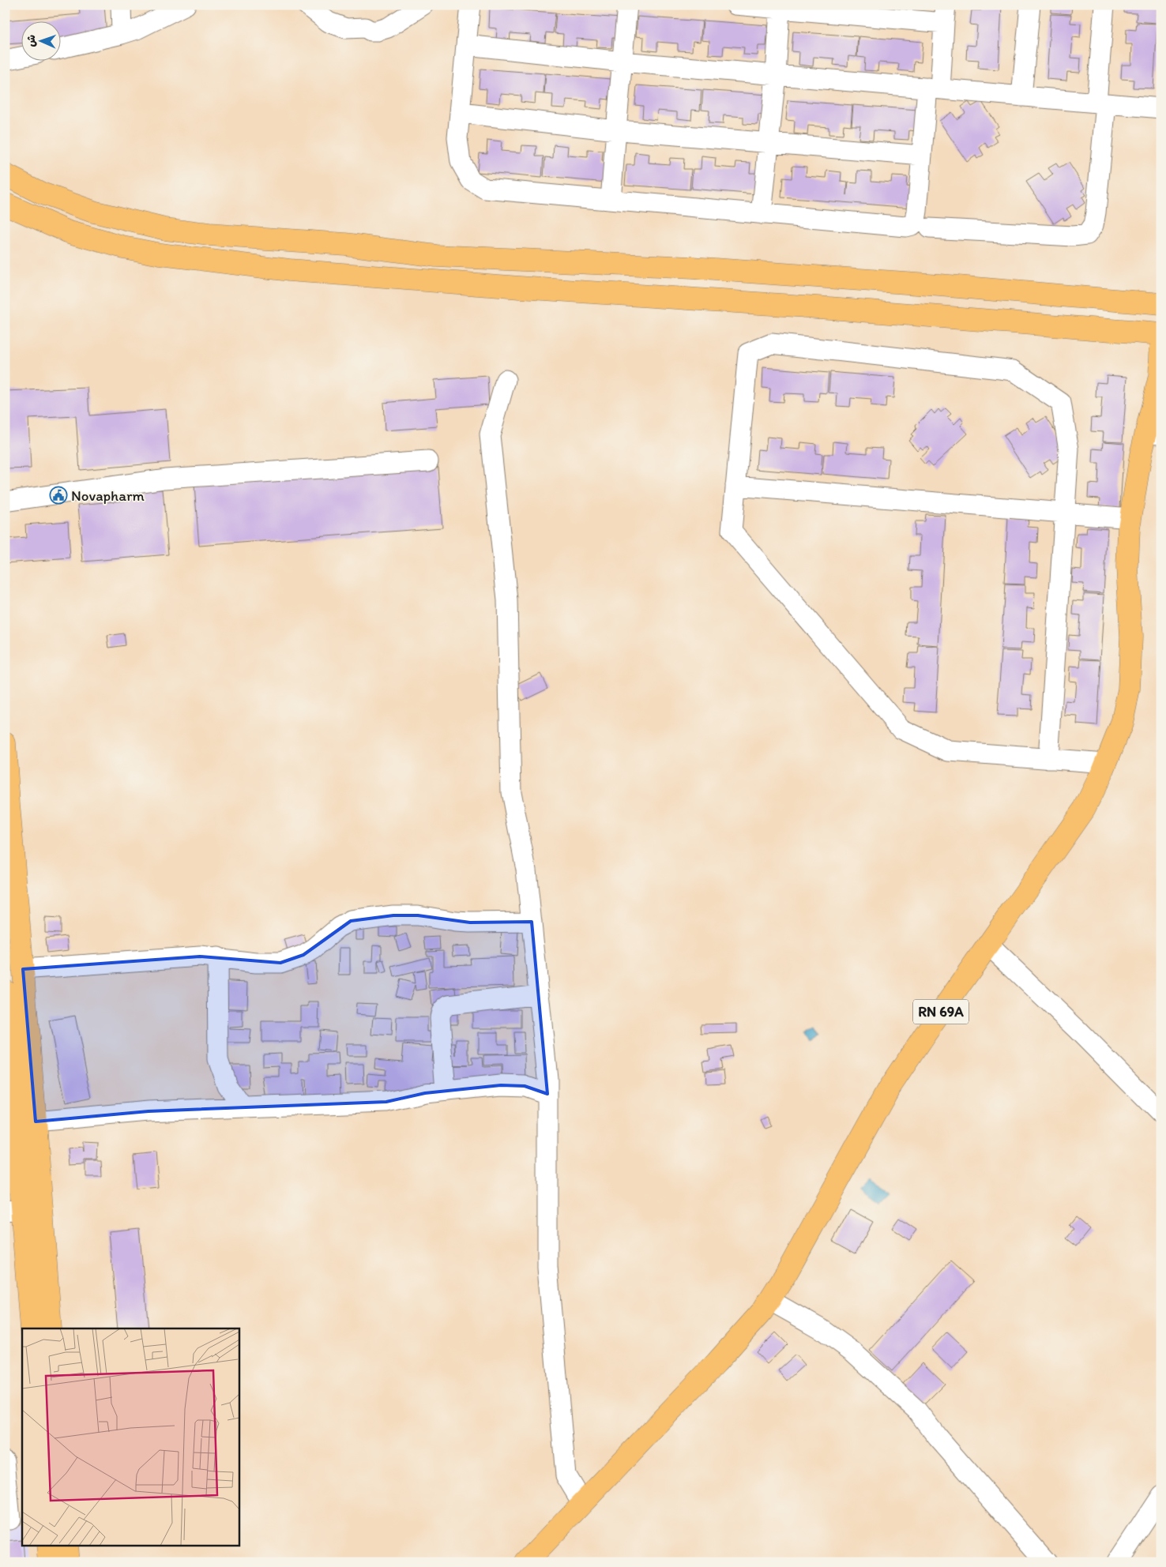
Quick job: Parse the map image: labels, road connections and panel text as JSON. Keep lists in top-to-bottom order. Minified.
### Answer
{"streets":{"main road":["RN 69A"]},"places":{"public building":["Novapharm"]},"north":"left"}
